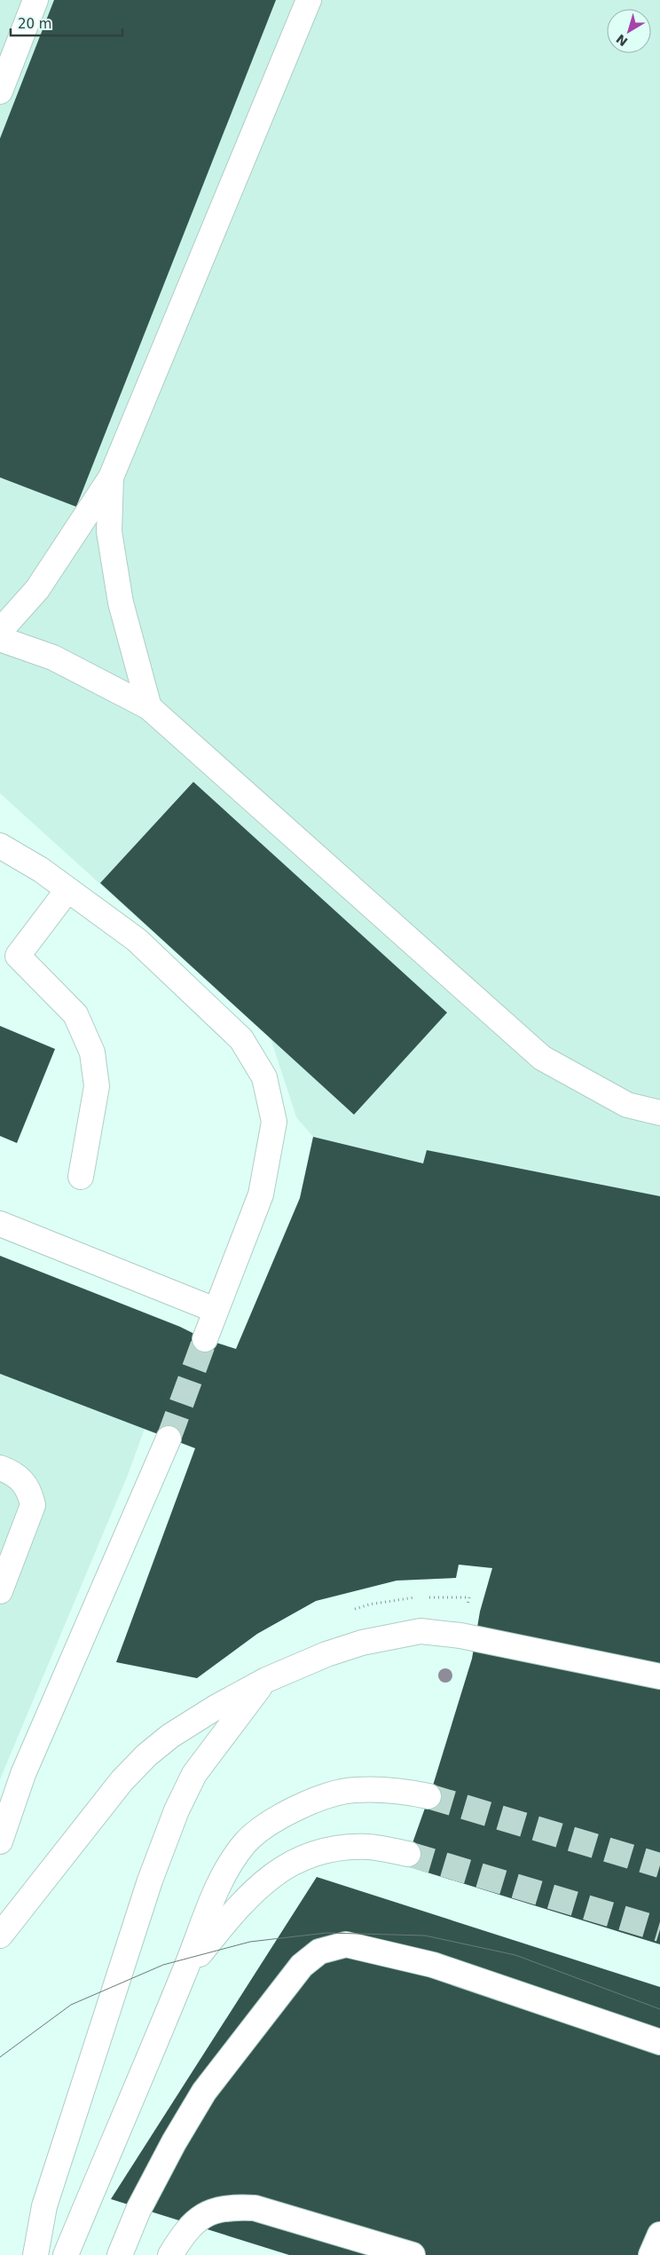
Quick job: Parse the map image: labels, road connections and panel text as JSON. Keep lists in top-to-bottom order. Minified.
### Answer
{"scale_bar":"20 m","north":"bottom left"}
